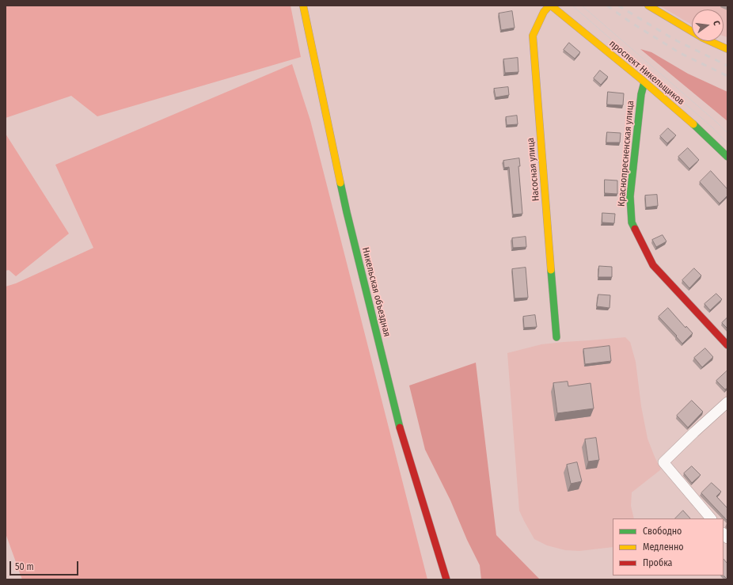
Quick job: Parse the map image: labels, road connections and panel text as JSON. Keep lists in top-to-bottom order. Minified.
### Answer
{"streets":{"main road":["проспект Никельщиков","Краснопресненская улица","Насосная улица","Никельская объездная"]},"crossings":[["проспект Никельщиков","Краснопресненская улица"],["проспект Никельщиков","Насосная улица"]],"legend":["Свободно","Медленно","Пробка"],"scale_bar":"50 m","north":"right"}
